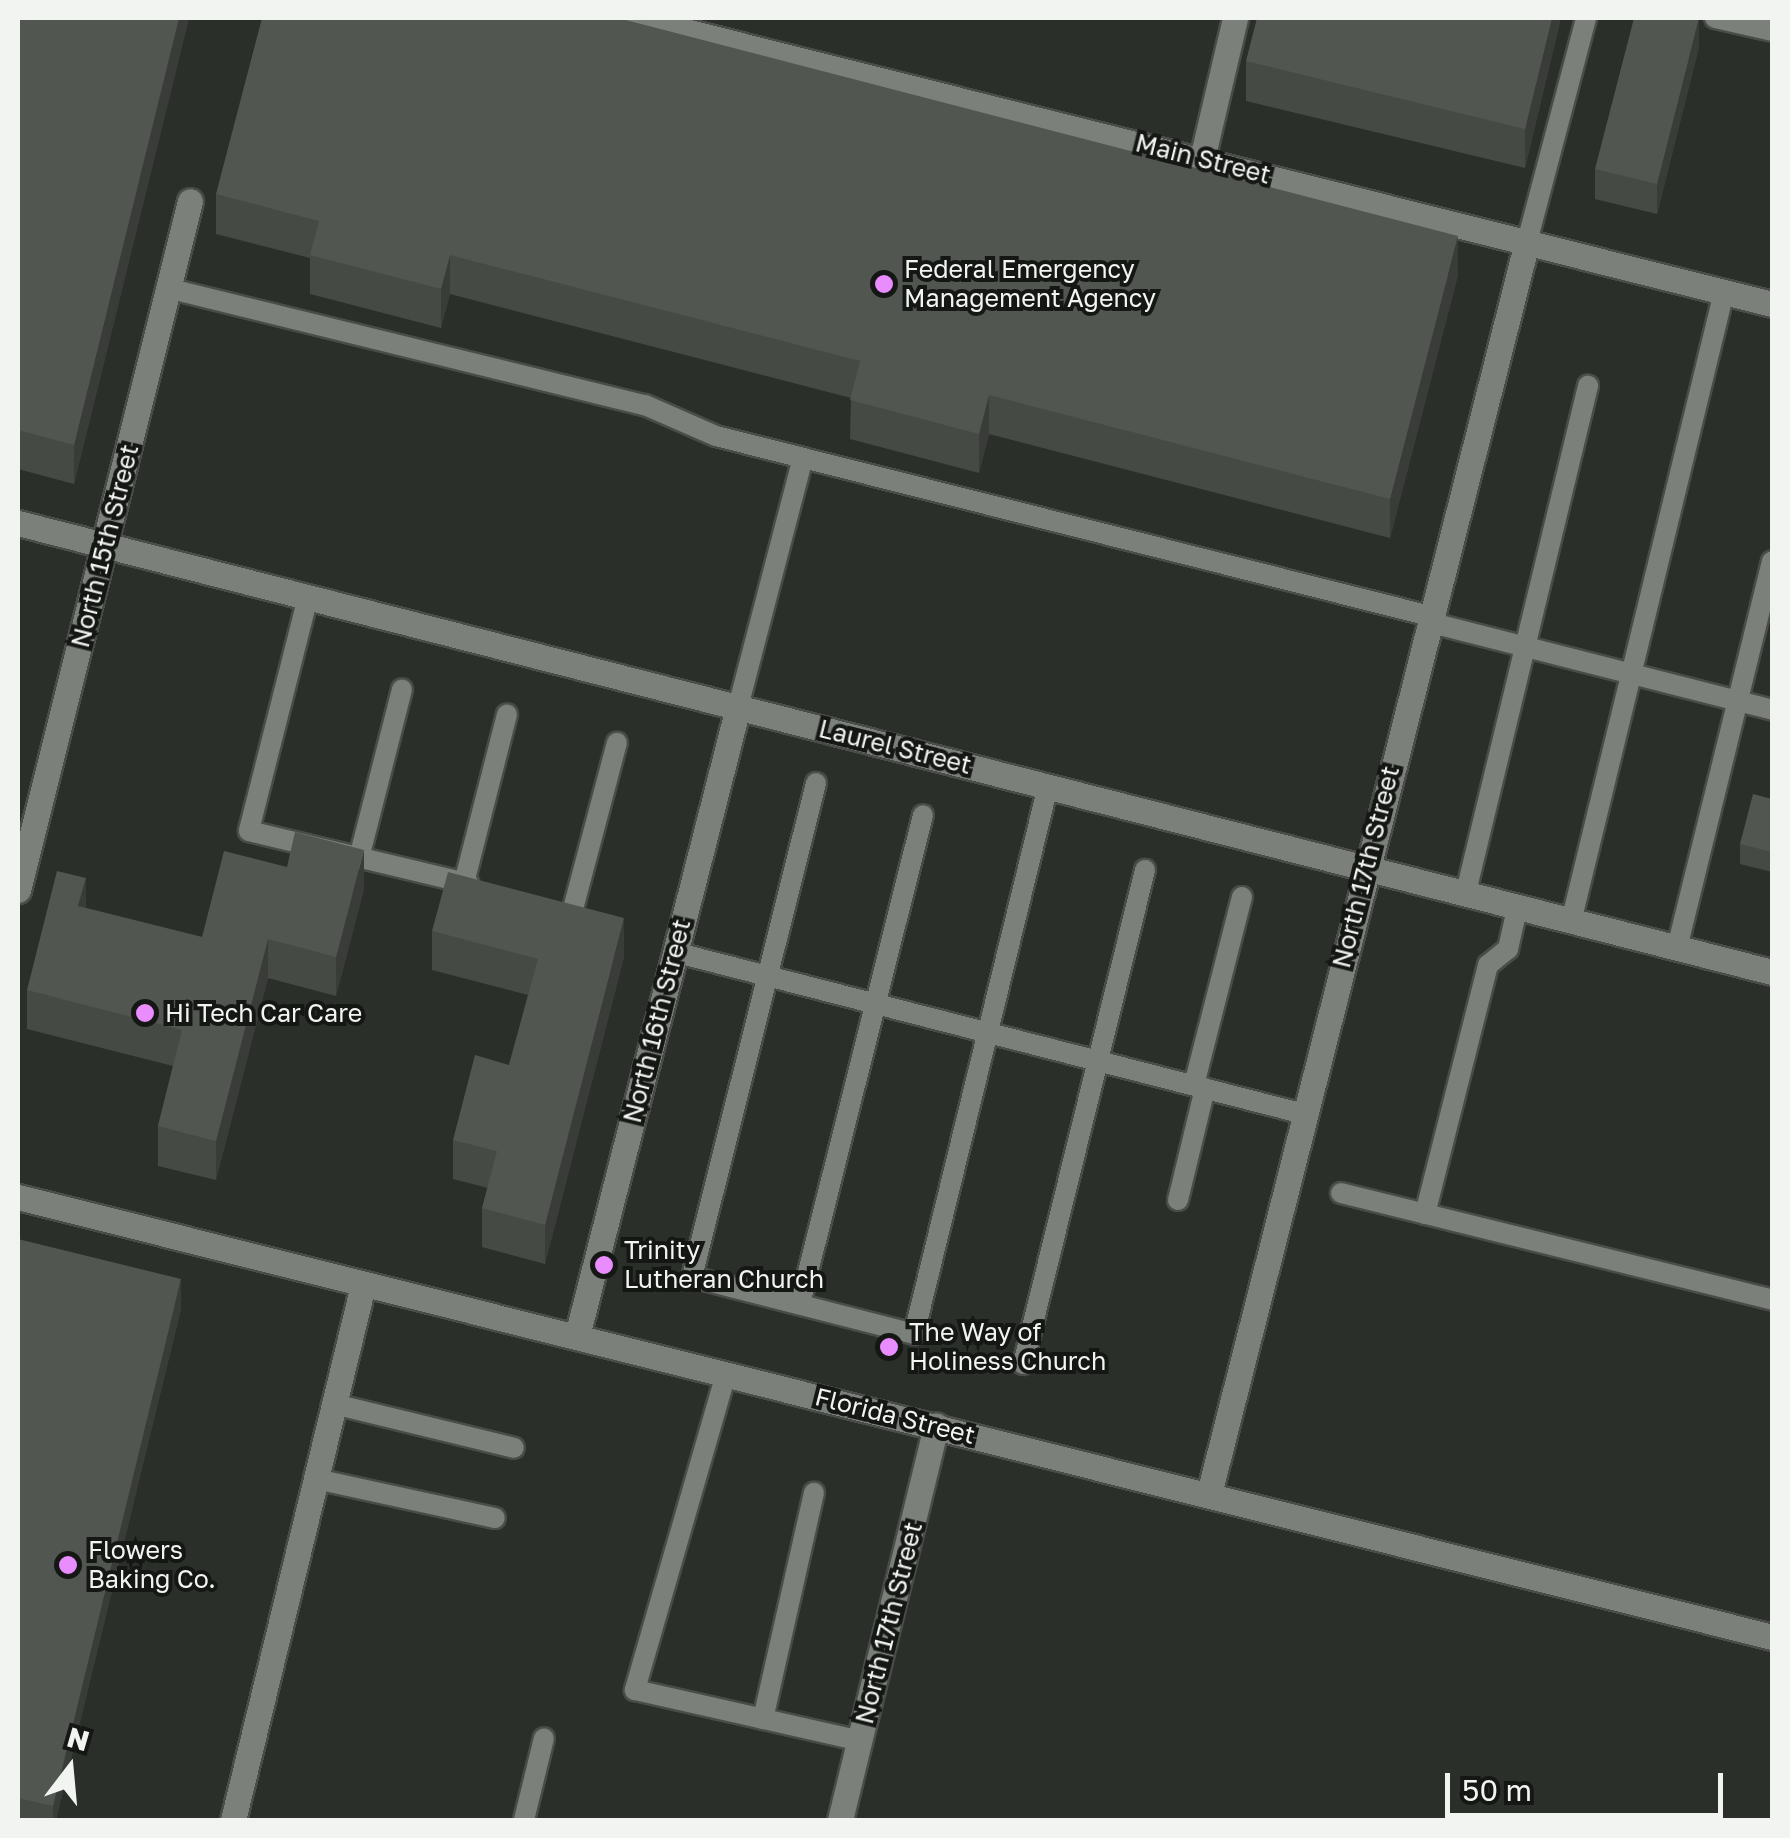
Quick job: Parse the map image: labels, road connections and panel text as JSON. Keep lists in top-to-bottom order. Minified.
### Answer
{"streets":{"street":["Main Street","North 15th Street","Laurel Street","North 17th Street","North 16th Street","Florida Street"]},"crossings":[["Main Street","North 17th Street"],["North 15th Street","Laurel Street"],["Laurel Street","North 17th Street"],["Laurel Street","North 16th Street"],["North 17th Street","Florida Street"],["North 16th Street","Florida Street"]],"places":["Federal Emergency Management Agency","Hi Tech Car Care","Trinity Lutheran Church","The Way of Holiness Church","Flowers Baking Co."],"scale_bar":"50 m","north":"top"}
